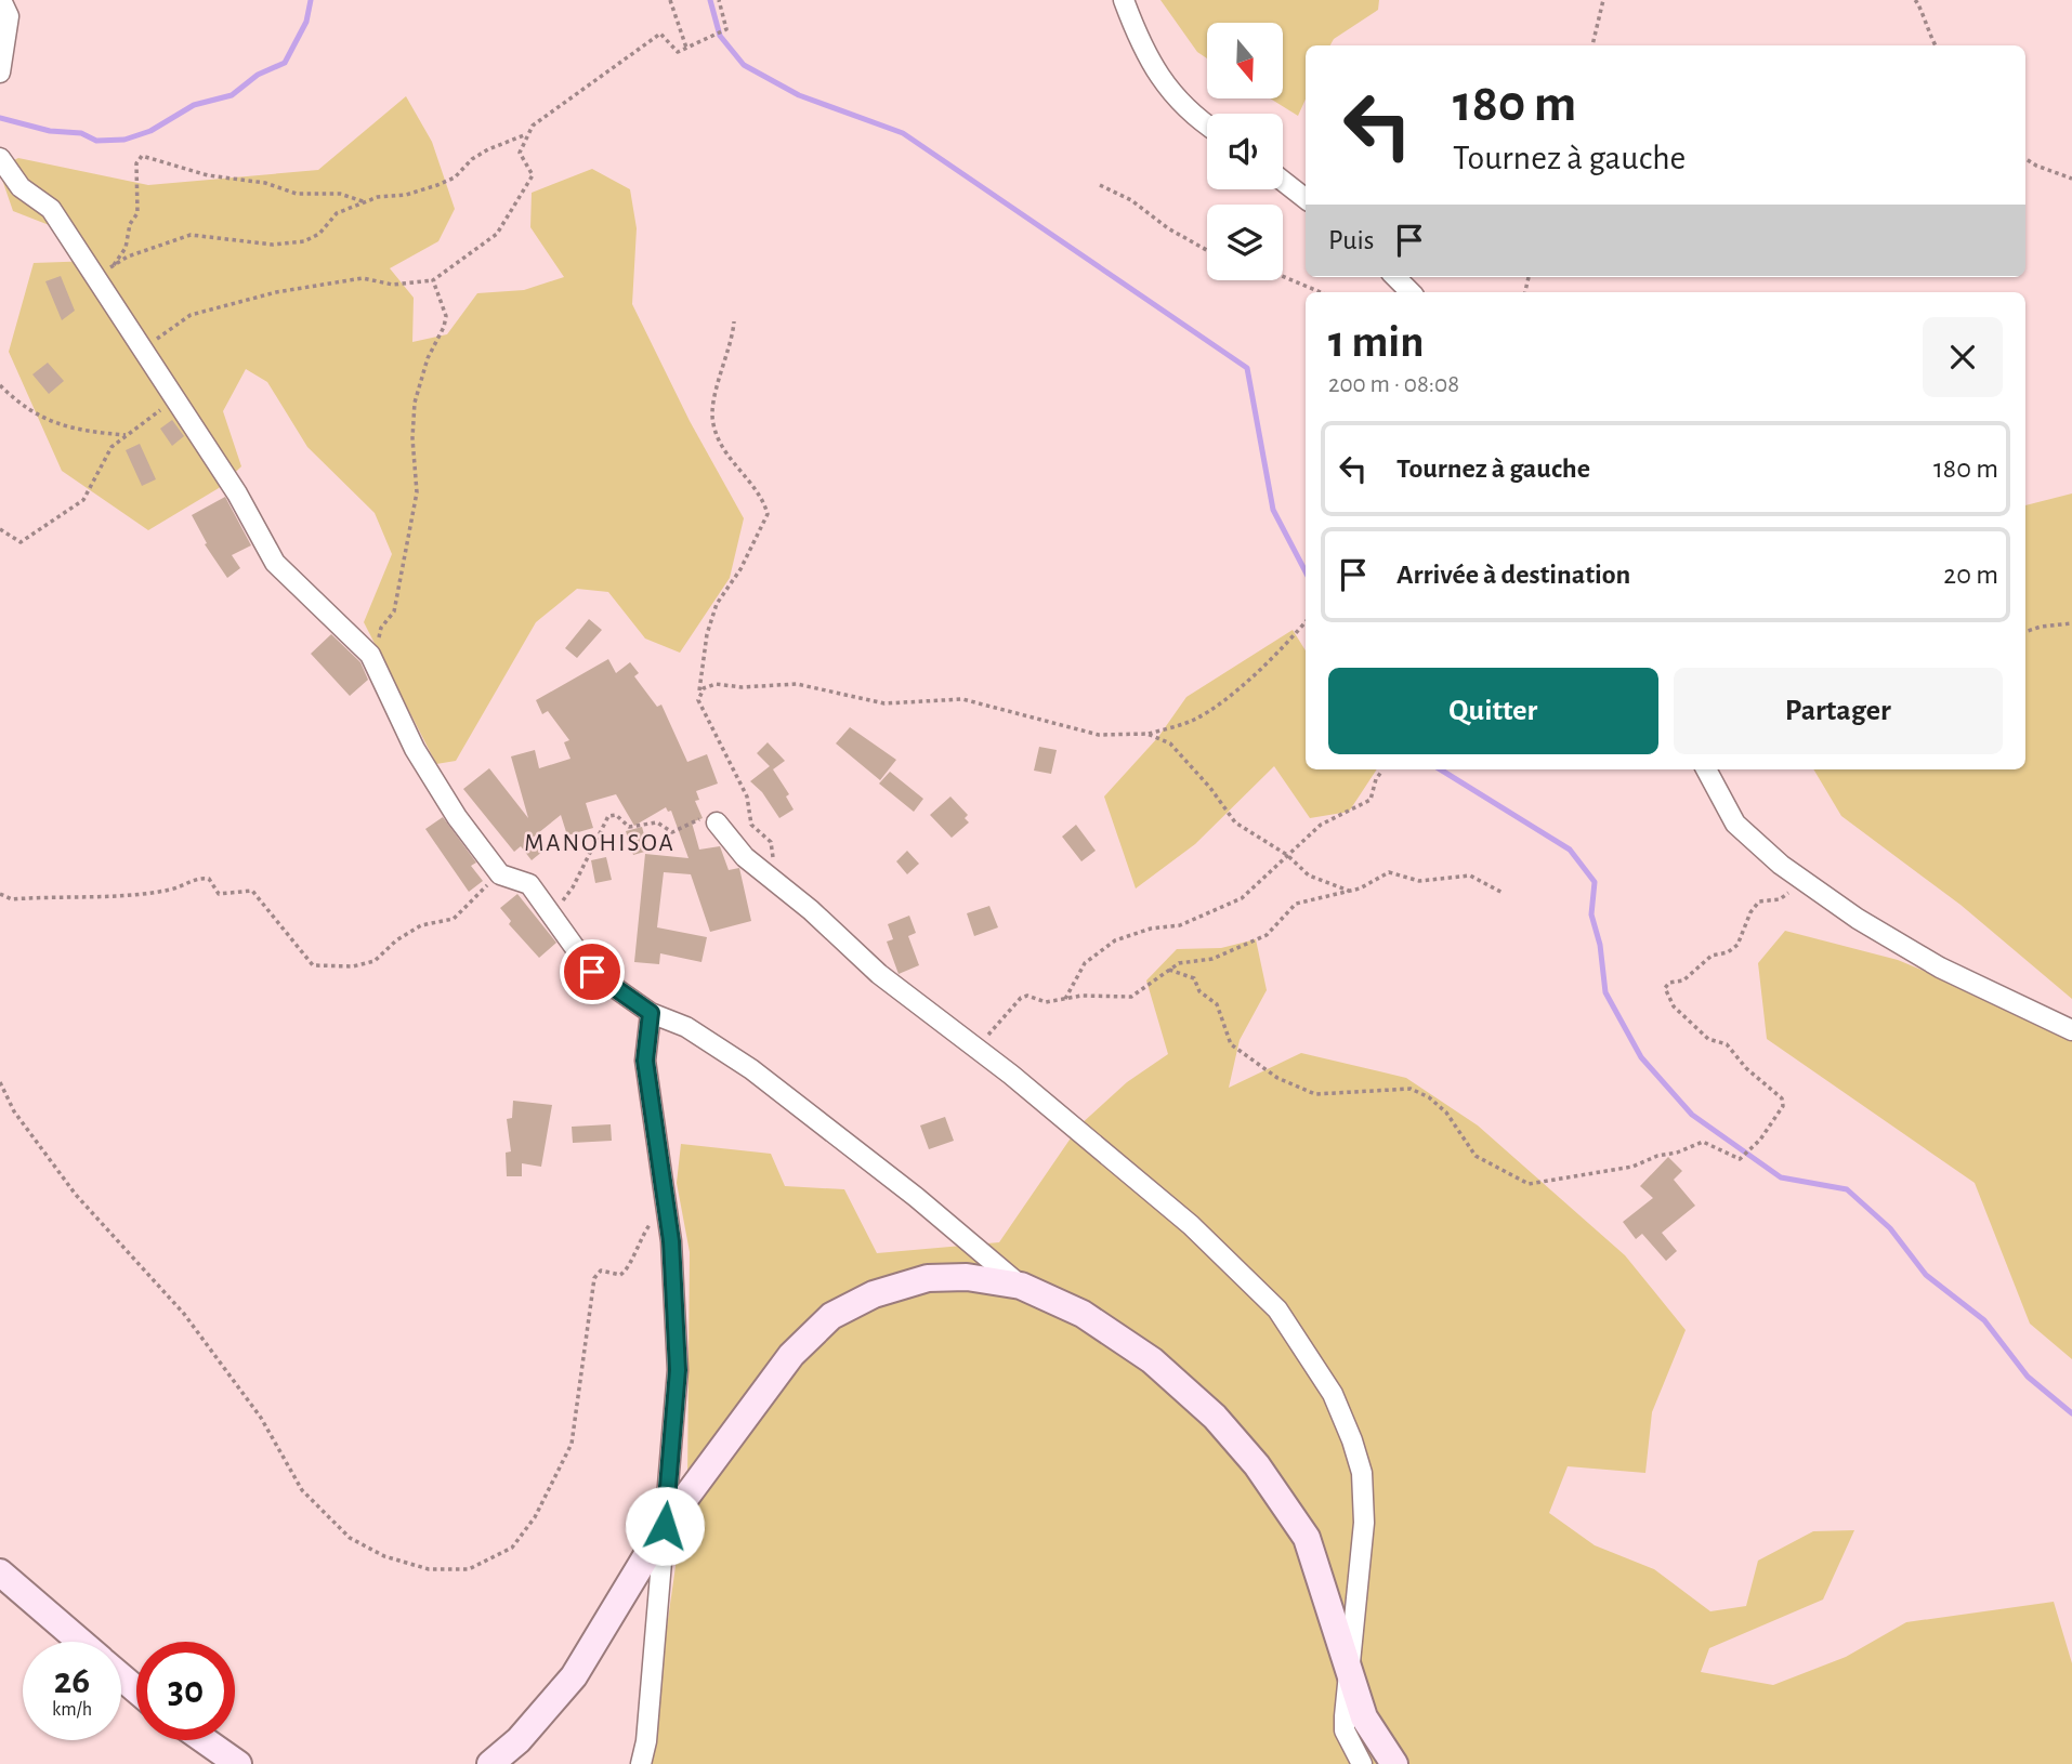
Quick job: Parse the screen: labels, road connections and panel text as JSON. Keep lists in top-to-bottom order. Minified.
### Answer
{"districts":["MANOHISOA"],"north":"bottom","page":{"turn":["180 m","Tournez à gauche"],"then":"Puis","heading":["1 min","200 m · 08:08"],"list":[{"name":"Tournez à gauche","value":"180 m"},{"name":"Arrivée à destination","value":"20 m"}],"buttons":["Quitter","Partager"],"speed":"26 km/h","limit":"30"}}
